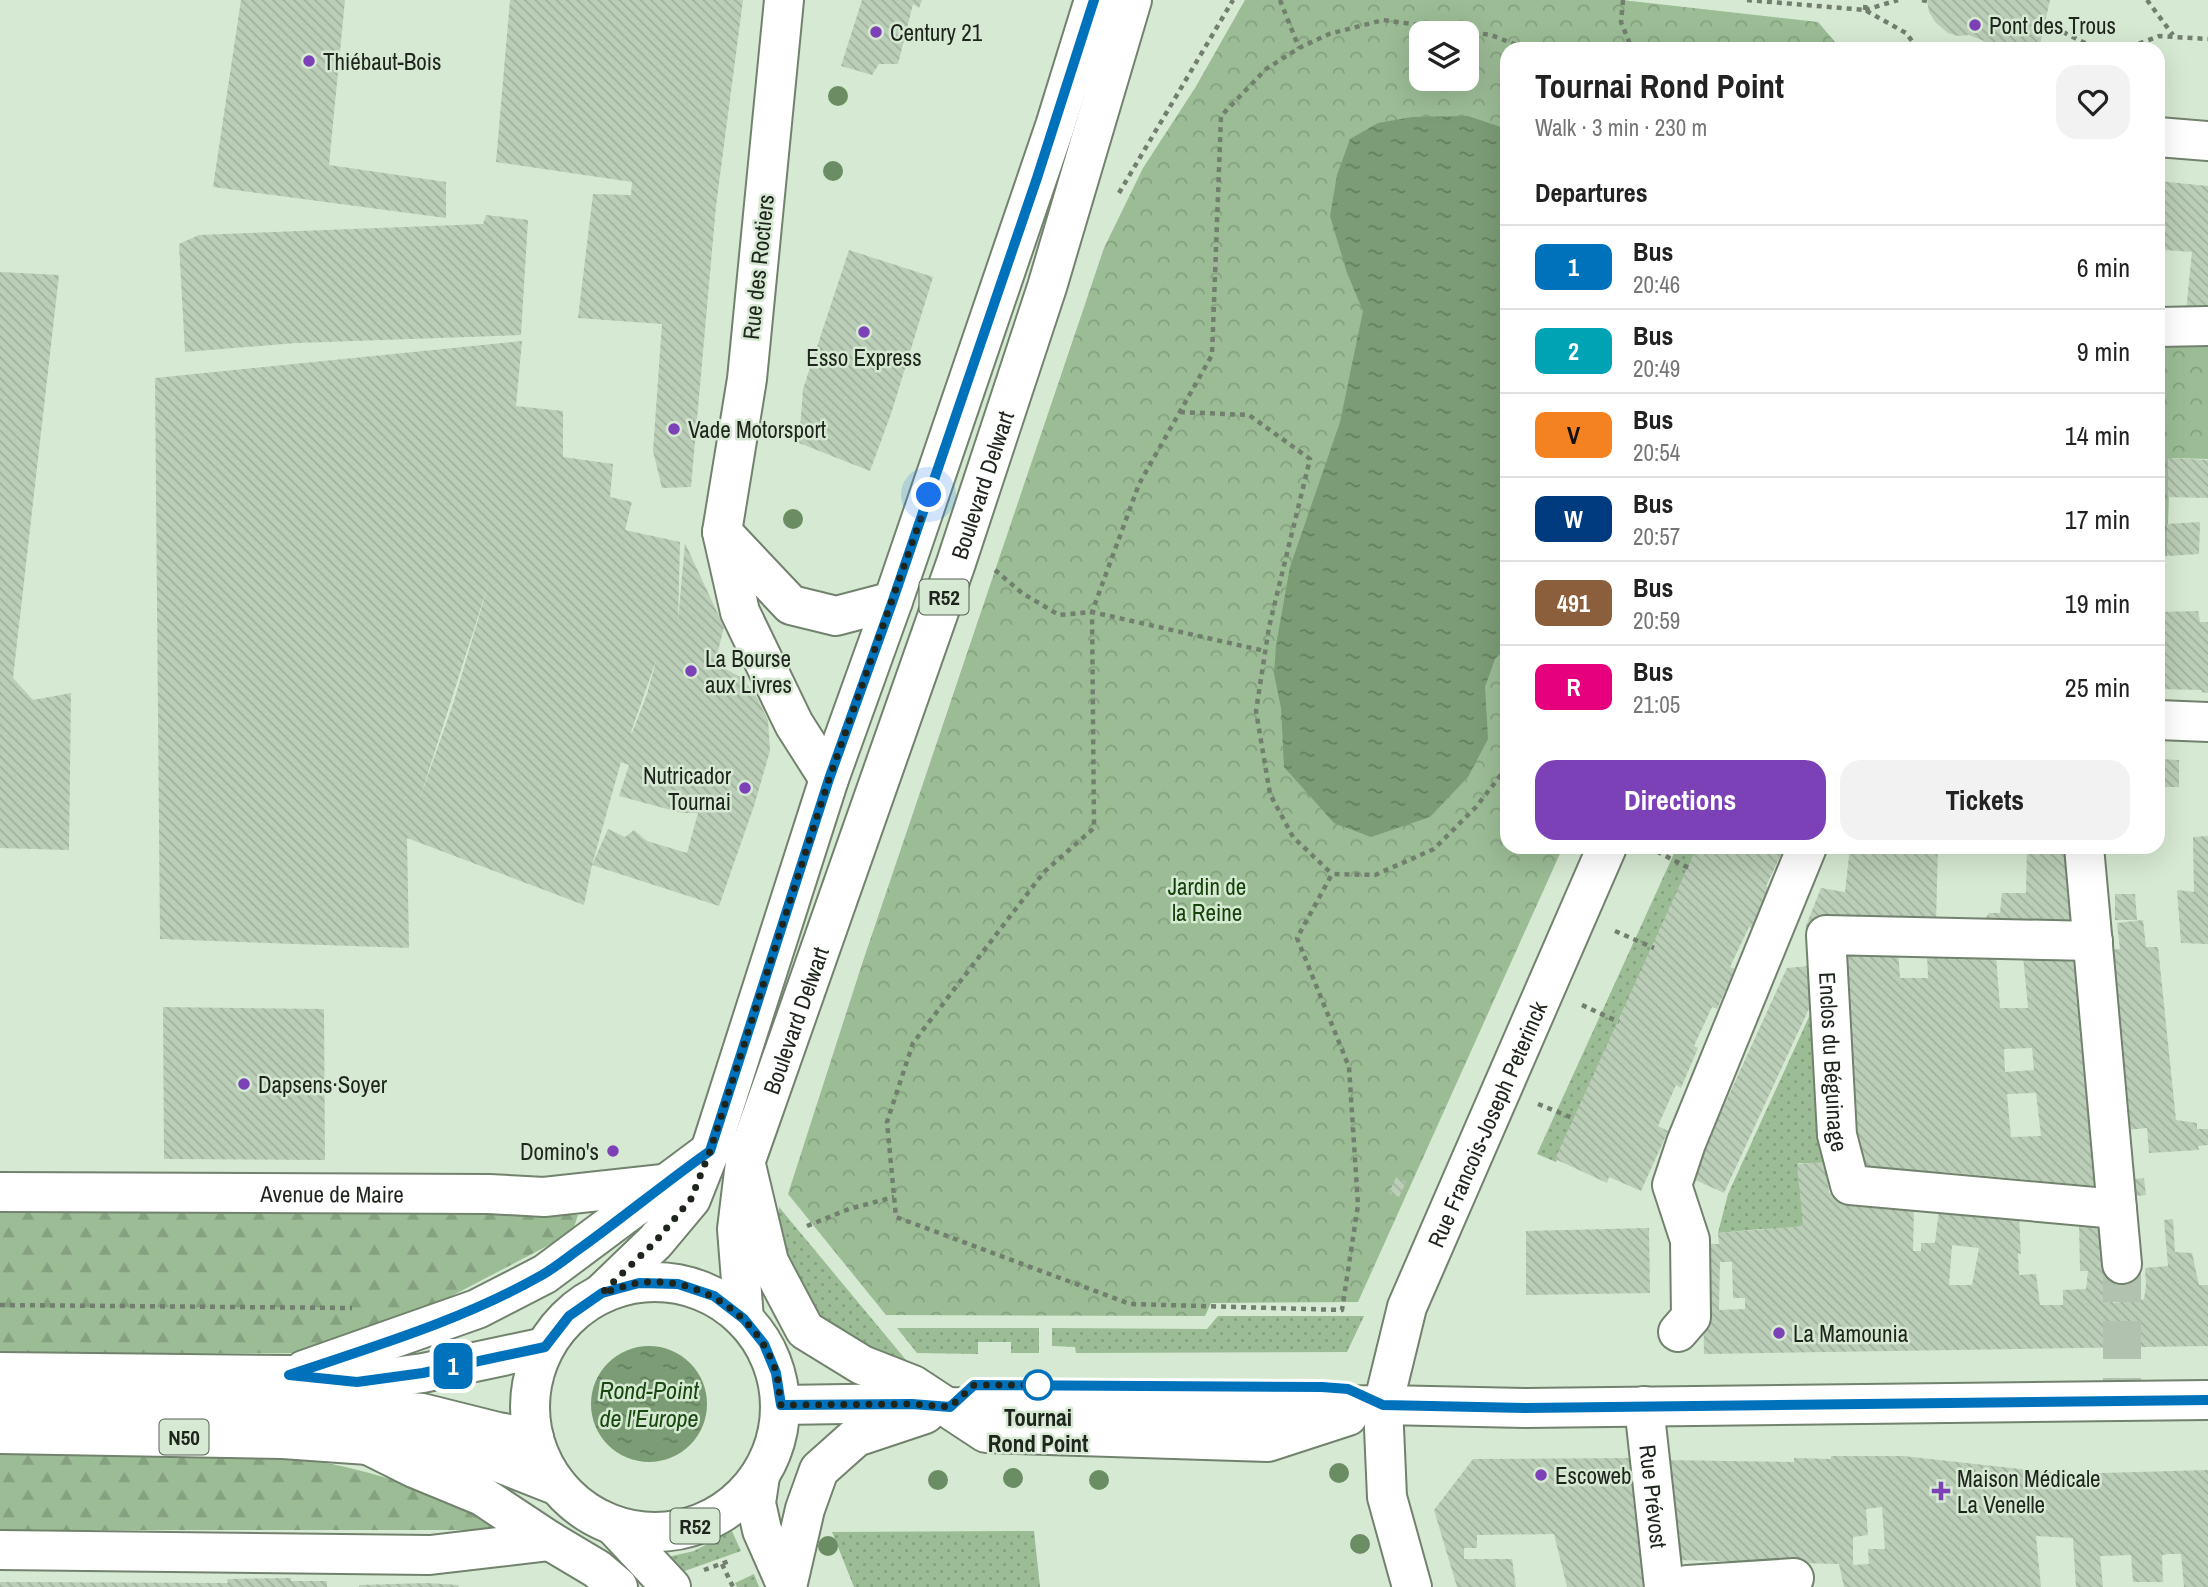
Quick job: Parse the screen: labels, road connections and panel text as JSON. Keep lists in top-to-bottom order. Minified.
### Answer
{"streets":{"main road":["Rue des Roctiers","Boulevard Delwart","R52","Enclos du Béguinage","Rue Francois-Joseph Peterinck","Avenue de Maire","N50","Rue Prévost"]},"crossings":[["Rue des Roctiers","Boulevard Delwart"],["Boulevard Delwart","R52"],["Boulevard Delwart","N50"],["R52","N50"]],"water":["Rond-Point de l'Europe"],"parks":["Jardin de la Reine"],"places":{"other":["Pont des Trous","Century 21","Thiébaut-Bois","Esso Express","Vade Motorsport","La Bourse aux Livres","Nutricador Tournai","Dapsens·Soyer","Domino's","La Mamounia","Tournai Rond Point","Escoweb"],"health":["Maison Médicale La Venelle"]},"lines":["bus line 1"],"page":{"on_map":"1","heading":[["Tournai Rond Point","Walk · 3 min · 230 m"],"Departures"],"list":[{"mark":"1","name":"Bus","note":"20:46","value":"6 min"},{"mark":"2","name":"Bus","note":"20:49","value":"9 min"},{"mark":"V","name":"Bus","note":"20:54","value":"14 min"},{"mark":"W","name":"Bus","note":"20:57","value":"17 min"},{"mark":"491","name":"Bus","note":"20:59","value":"19 min"},{"mark":"R","name":"Bus","note":"21:05","value":"25 min"}],"buttons":["Directions","Tickets"]}}
